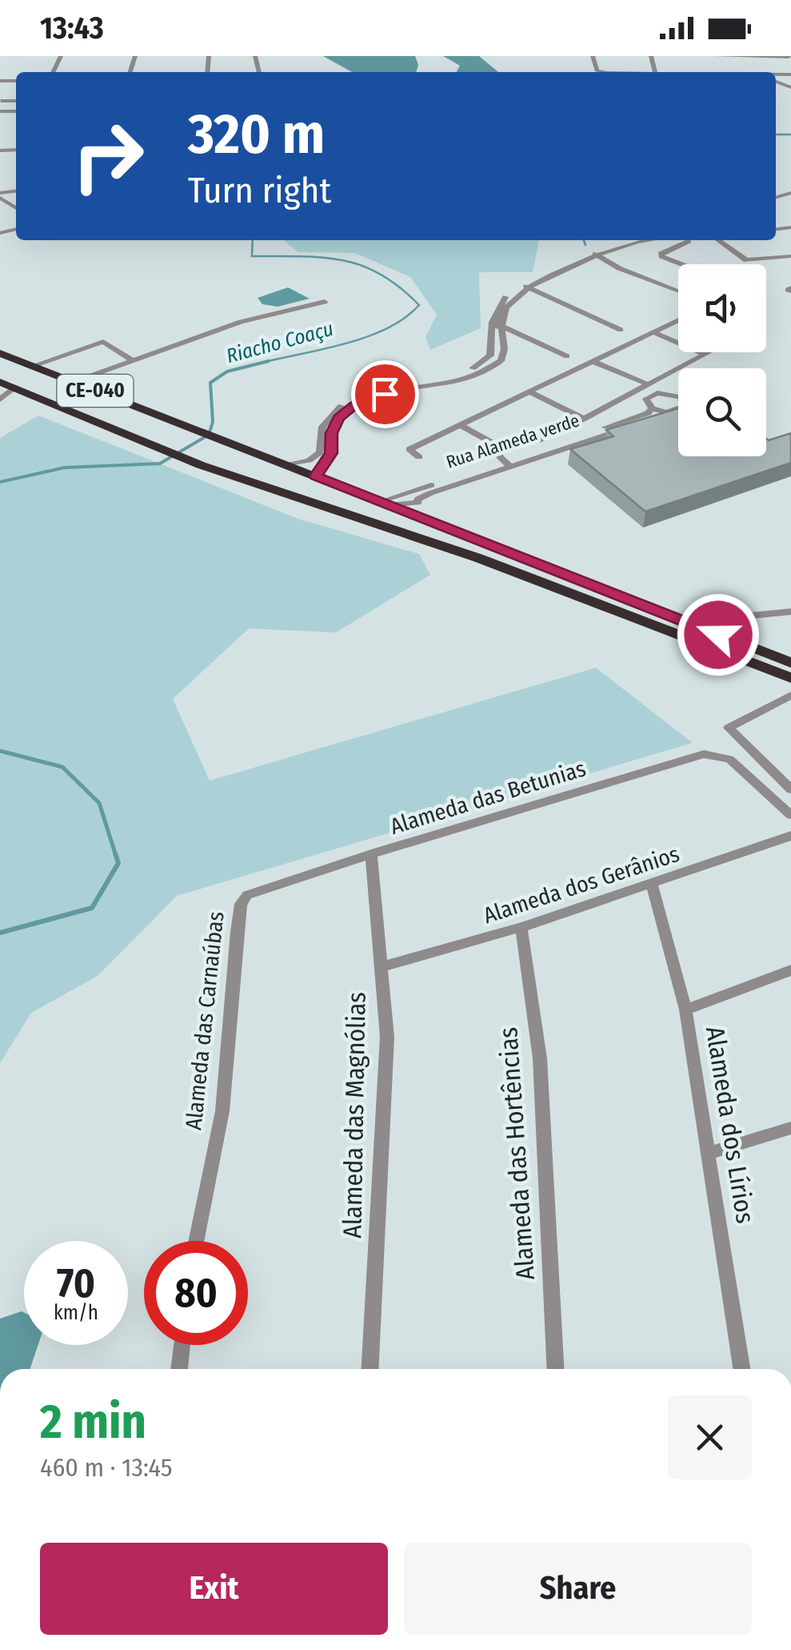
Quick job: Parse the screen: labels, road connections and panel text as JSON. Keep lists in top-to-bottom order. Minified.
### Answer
{"streets":{"highway":["CE-040"],"street":["Rua Alameda verde","Alameda das Betunias","Alameda dos Gerânios","Alameda das Carnaúbas","Alameda das Magnólias","Alameda dos Lírios","Alameda das Hortências"]},"crossings":[["CE-040","Rua Alameda verde"],["Alameda das Betunias","Alameda das Carnaúbas"],["Alameda das Betunias","Alameda das Magnólias"],["Alameda dos Gerânios","Alameda das Magnólias"],["Alameda dos Gerânios","Alameda dos Lírios"],["Alameda dos Gerânios","Alameda das Hortências"]],"water":["Riacho Coaçu"],"page":{"status":"13:43","turn":["320 m","Turn right"],"speed":"70 km/h","limit":"80","heading":["2 min","460 m · 13:45"],"buttons":["Exit","Share"]}}
